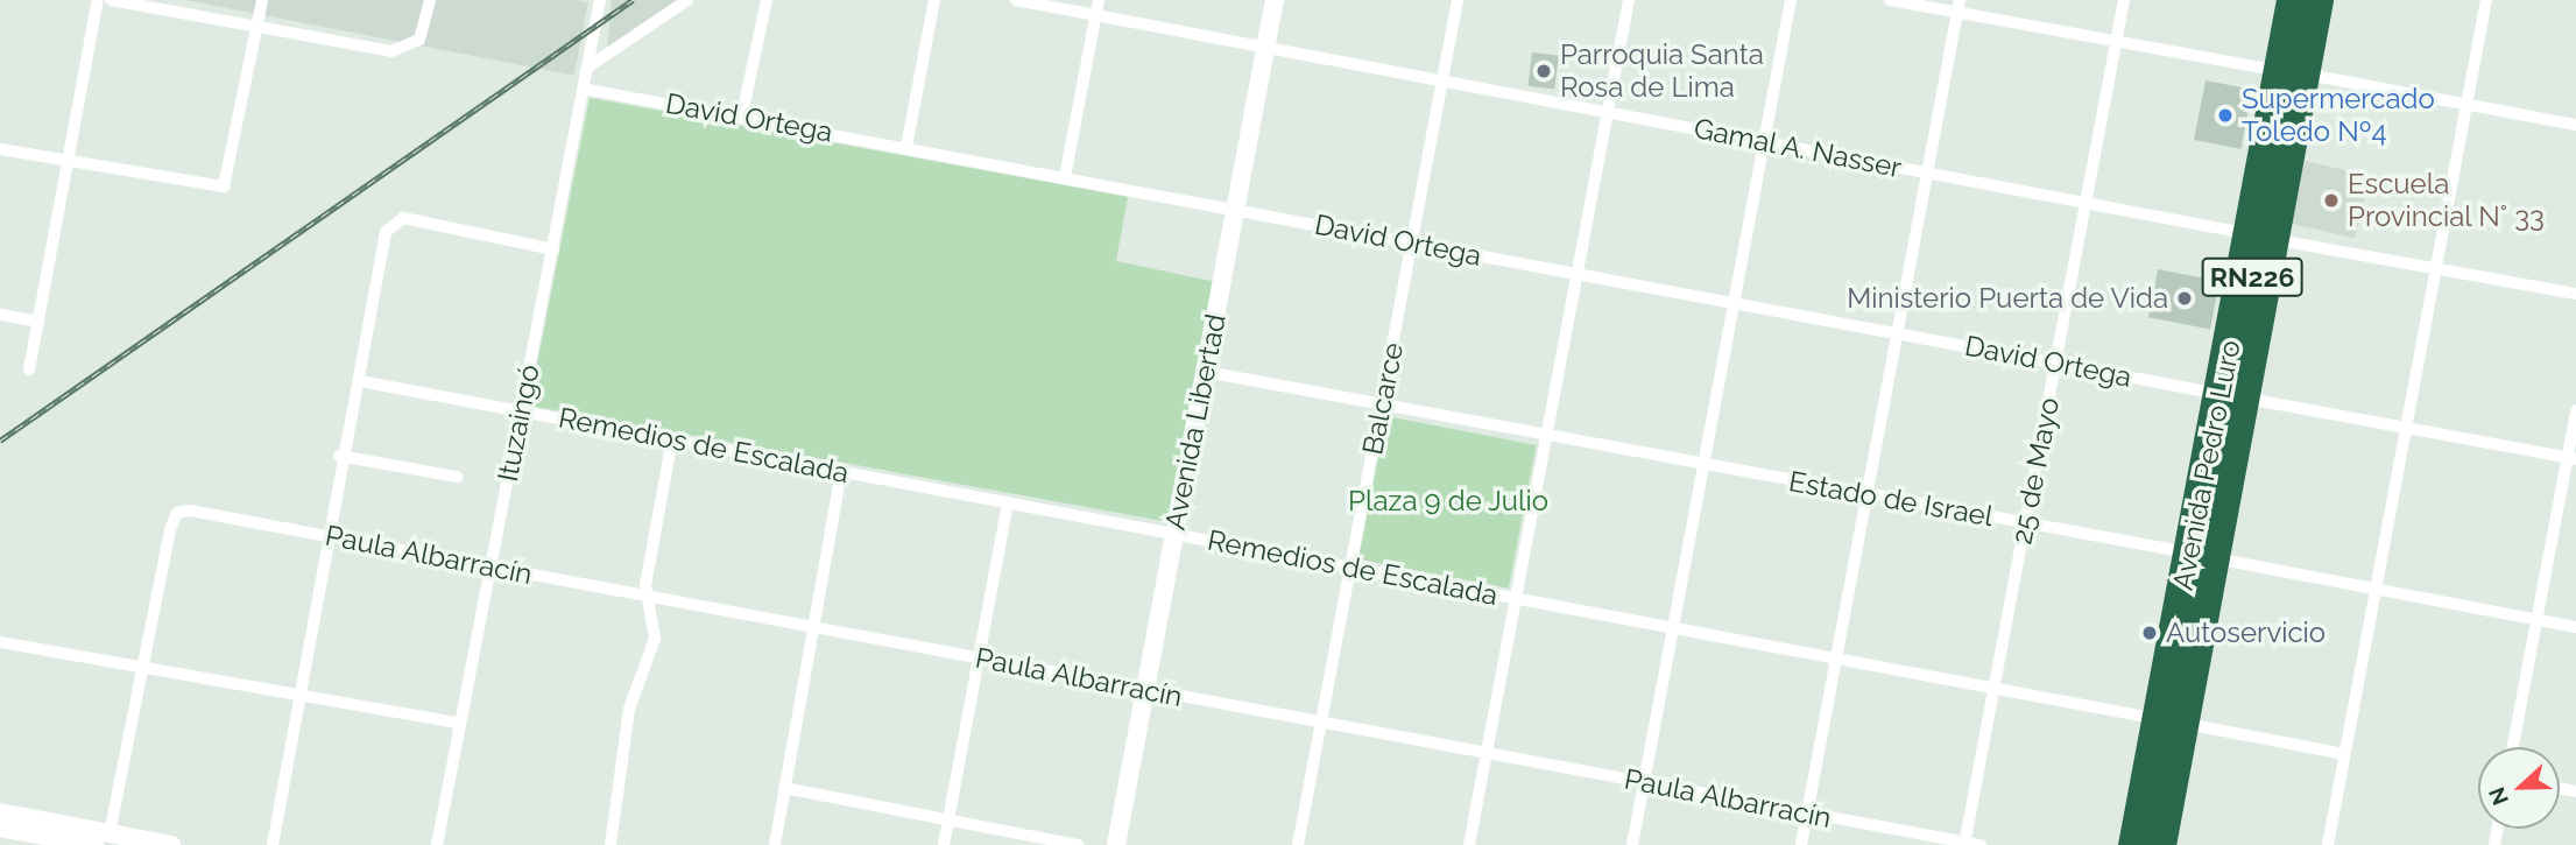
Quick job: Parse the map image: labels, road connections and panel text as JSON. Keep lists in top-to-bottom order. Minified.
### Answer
{"streets":{"highway":["RN226","Avenida Pedro Luro"],"main road":["Avenida Libertad"],"street":["David Ortega","Gamal A. Nasser","Balcarce","Ituzaingó","Remedios de Escalada","25 de Mayo","Estado de Israel","Paula Albarracín"]},"crossings":[["David Ortega","Balcarce"],["David Ortega","Avenida Libertad"],["David Ortega","Ituzaingó"],["David Ortega","Avenida Pedro Luro"],["David Ortega","25 de Mayo"],["Gamal A. Nasser","Balcarce"],["Gamal A. Nasser","Avenida Libertad"],["Gamal A. Nasser","Avenida Pedro Luro"],["Gamal A. Nasser","25 de Mayo"],["Balcarce","Remedios de Escalada"],["Balcarce","Estado de Israel"],["Balcarce","Paula Albarracín"],["Avenida Libertad","Remedios de Escalada"],["Avenida Libertad","Estado de Israel"],["Avenida Libertad","Paula Albarracín"],["Ituzaingó","Remedios de Escalada"],["Ituzaingó","Paula Albarracín"],["Remedios de Escalada","Avenida Pedro Luro"],["Remedios de Escalada","25 de Mayo"],["Avenida Pedro Luro","Estado de Israel"],["25 de Mayo","Estado de Israel"],["25 de Mayo","Paula Albarracín"]],"parks":["Plaza 9 de Julio"],"places":["Parroquia Santa Rosa de Lima","Supermercado Toledo Nº4","Escuela Provincial N° 33","Ministerio Puerta de Vida","Autoservicio"],"north":"left"}
